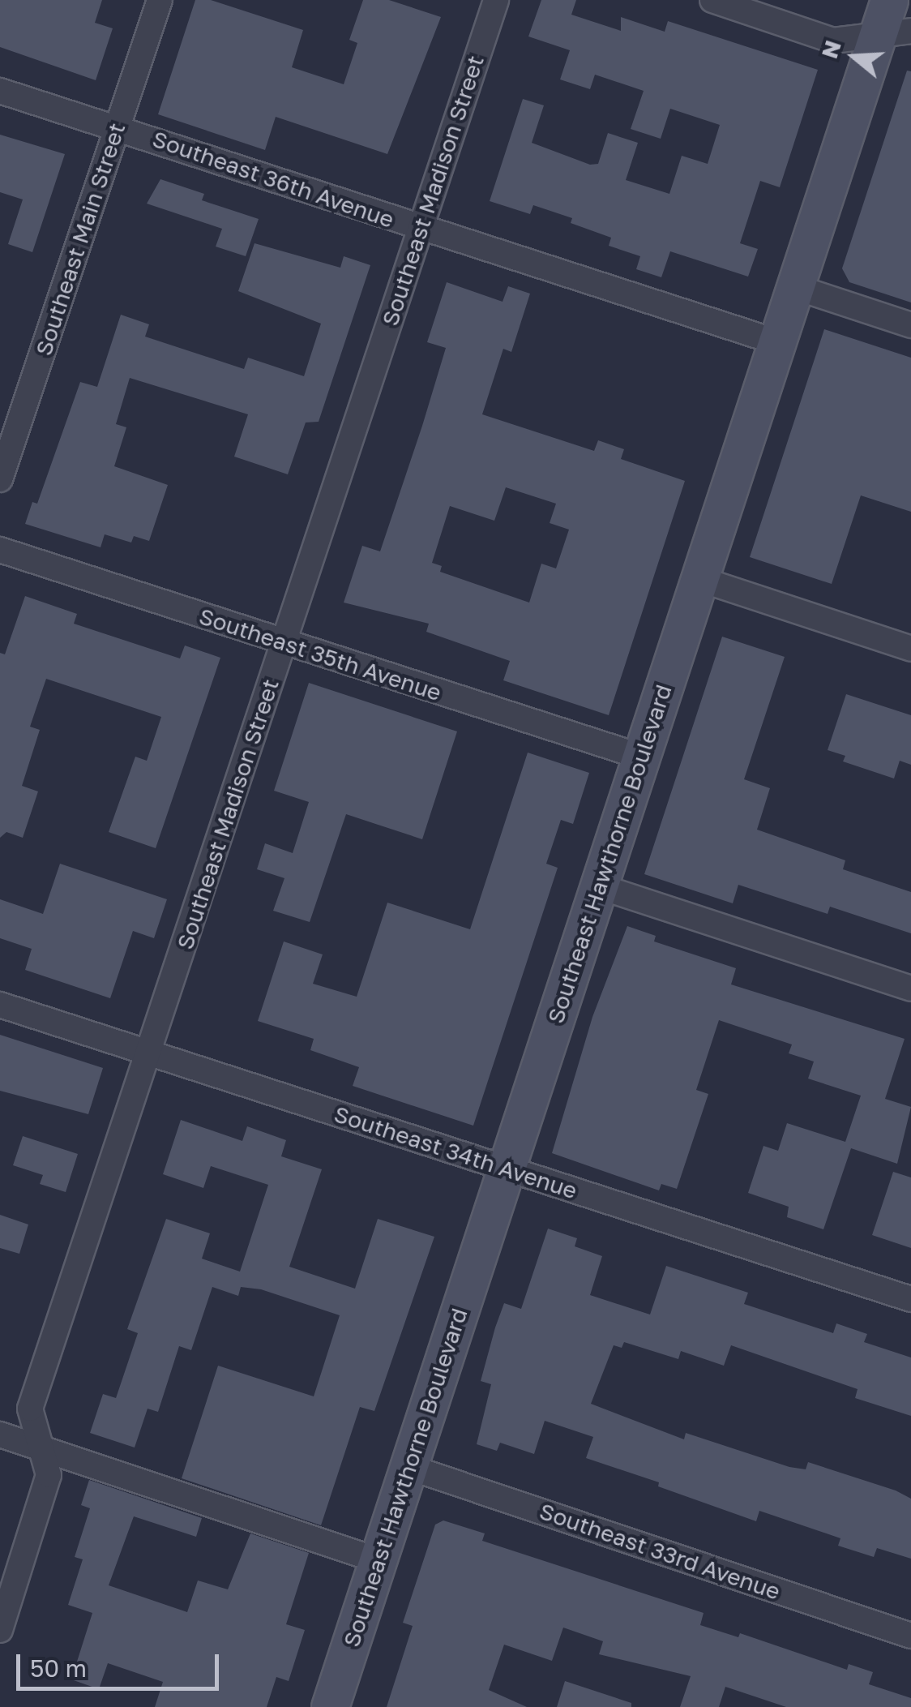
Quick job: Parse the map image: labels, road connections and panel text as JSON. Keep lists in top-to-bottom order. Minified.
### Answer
{"streets":{"main road":["Southeast Hawthorne Boulevard"],"street":["Southeast 36th Avenue","Southeast Madison Street","Southeast Main Street","Southeast 35th Avenue","Southeast 34th Avenue","Southeast 33rd Avenue"]},"crossings":[["Southeast 36th Avenue","Southeast Madison Street"],["Southeast 36th Avenue","Southeast Main Street"],["Southeast 36th Avenue","Southeast Hawthorne Boulevard"],["Southeast Madison Street","Southeast 35th Avenue"],["Southeast Madison Street","Southeast 34th Avenue"],["Southeast 35th Avenue","Southeast Hawthorne Boulevard"],["Southeast Hawthorne Boulevard","Southeast 34th Avenue"],["Southeast Hawthorne Boulevard","Southeast 33rd Avenue"]],"scale_bar":"50 m","north":"left"}
